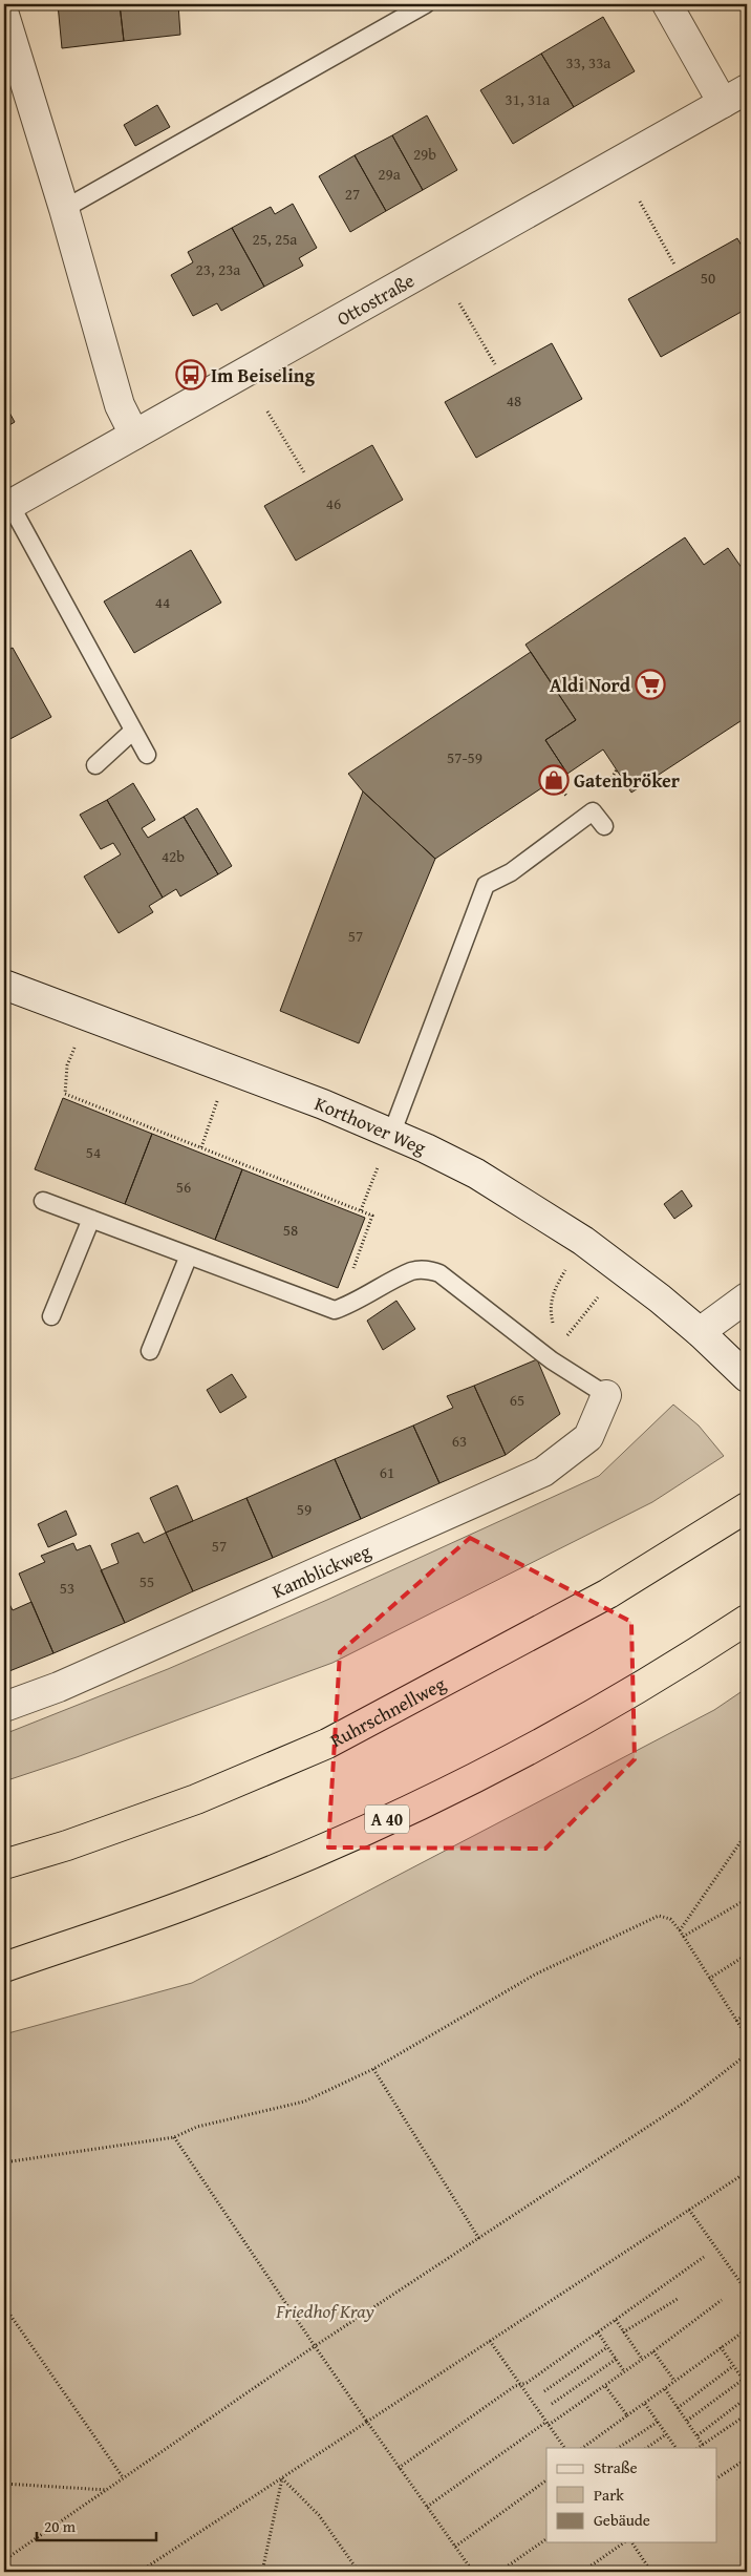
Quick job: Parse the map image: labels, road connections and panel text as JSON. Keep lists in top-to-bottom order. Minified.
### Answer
{"streets":{"highway":["Ruhrschnellweg","A 40"],"street":["Ottostraße","Korthover Weg","Kamblickweg"]},"parks":["Friedhof Kray"],"places":{"bus stop":["Im Beiseling"],"supermarket":["Aldi Nord"],"shop":["Gatenbröker"]},"house_numbers":["33, 33a","31, 31a","29b","29a","27","25, 25a","23, 23a","50","48","46","44","57-59","42b","57","54","56","58","65","63","61","59","57","55","53"],"legend":["Straße","Park","Gebäude"],"scale_bar":"20 m"}
